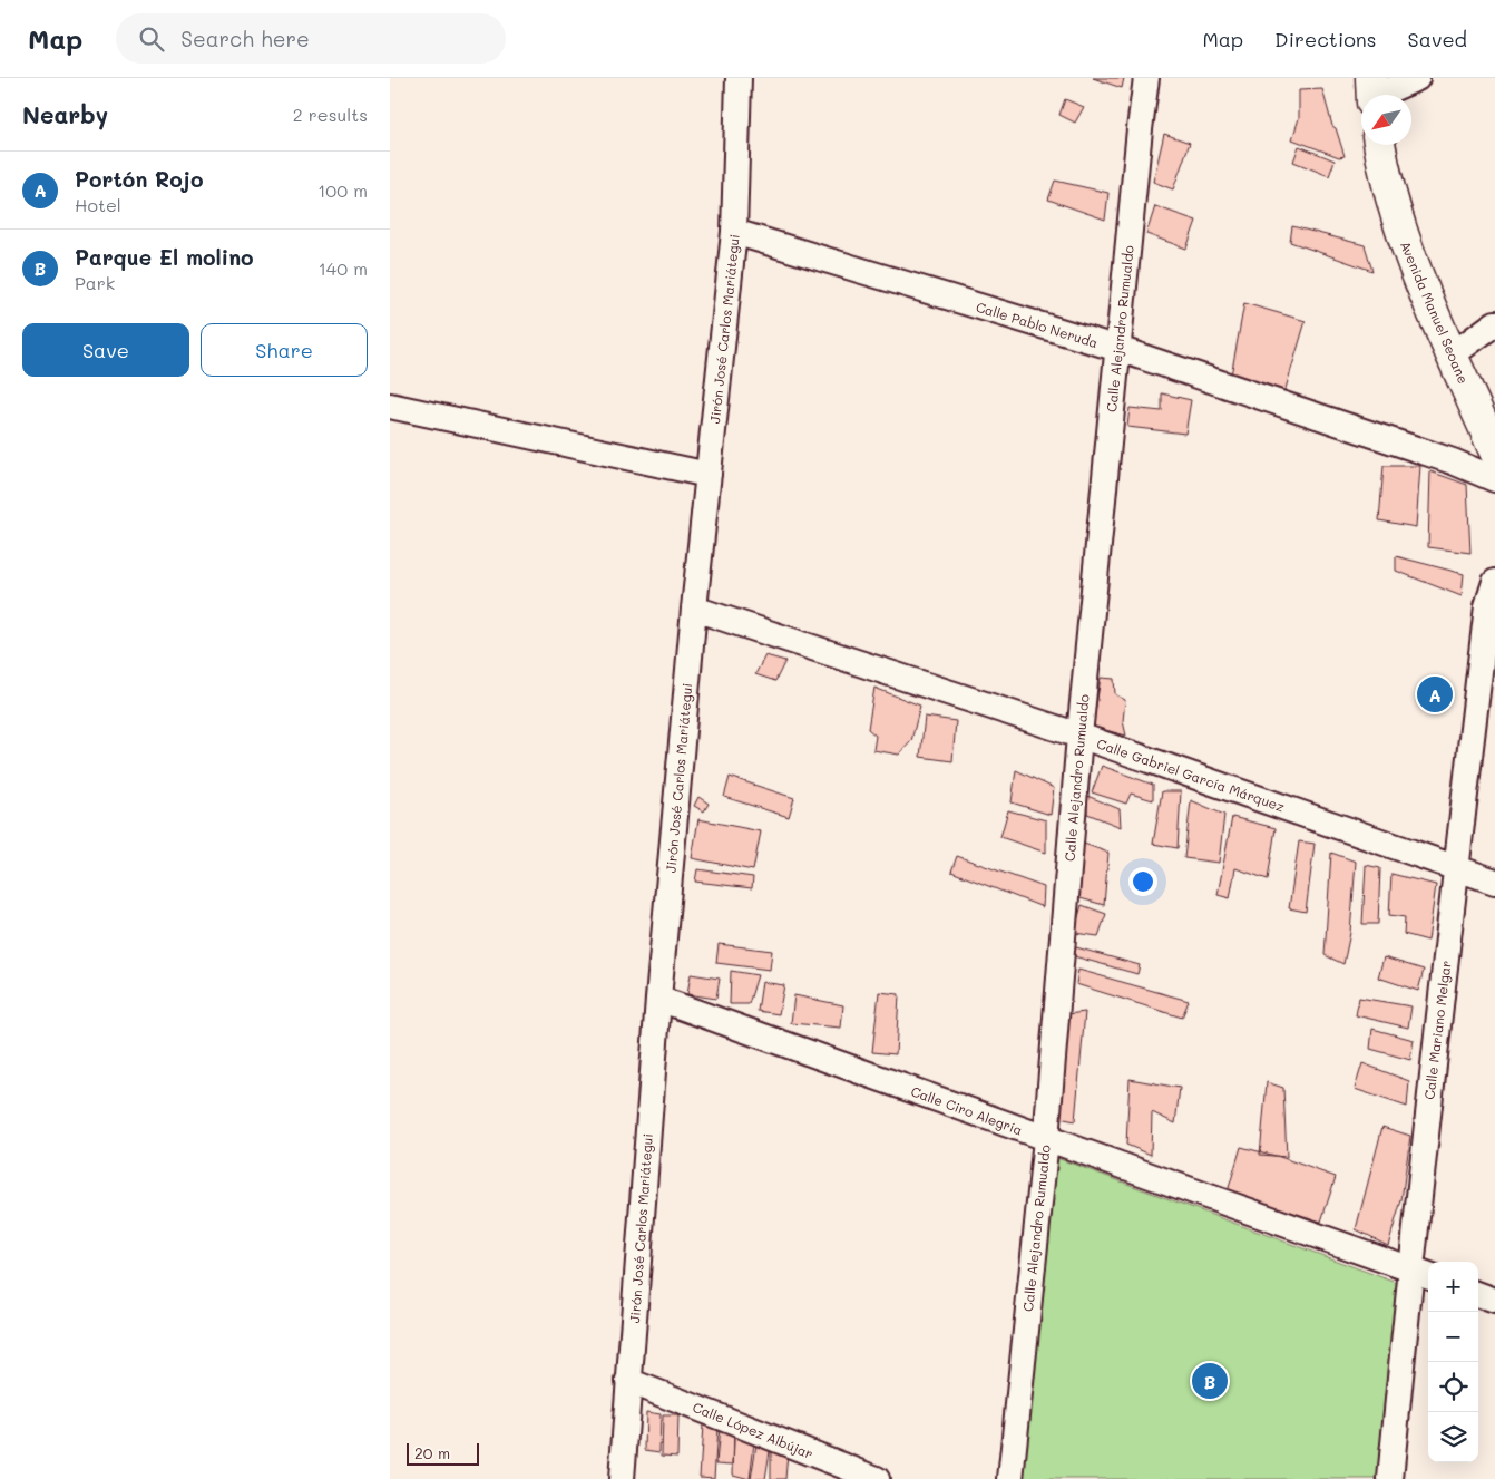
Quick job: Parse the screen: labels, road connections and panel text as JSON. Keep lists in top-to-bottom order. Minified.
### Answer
{"streets":{"main road":["Avenida Manuel Seoane"],"street":["Calle Pablo Neruda","Jirón José Carlos Mariátegui","Calle Alejandro Rumualdo","Calle Gabriel García Márquez","Calle Mariano Melgar","Calle Ciro Alegría","Calle López Albújar"]},"crossings":[["Calle Pablo Neruda","Jirón José Carlos Mariátegui"],["Calle Pablo Neruda","Calle Alejandro Rumualdo"],["Jirón José Carlos Mariátegui","Calle Gabriel García Márquez"],["Jirón José Carlos Mariátegui","Calle Ciro Alegría"],["Jirón José Carlos Mariátegui","Calle López Albújar"],["Calle Alejandro Rumualdo","Calle Gabriel García Márquez"],["Calle Alejandro Rumualdo","Calle Ciro Alegría"],["Calle Gabriel García Márquez","Calle Mariano Melgar"],["Calle Mariano Melgar","Calle Ciro Alegría"]],"scale_bar":"20 m","north":"bottom left","page":{"header":"Map","search":"Search here","nav":["Map","Directions","Saved"],"heading":["Nearby","2 results"],"list":[{"mark":"A","name":"Portón Rojo","note":"Hotel","value":"100 m"},{"mark":"B","name":"Parque El molino","note":"Park","value":"140 m"}],"buttons":["Save","Share"],"pins":["A","B"],"map_buttons":["+","−"],"scale":"20 m"}}
